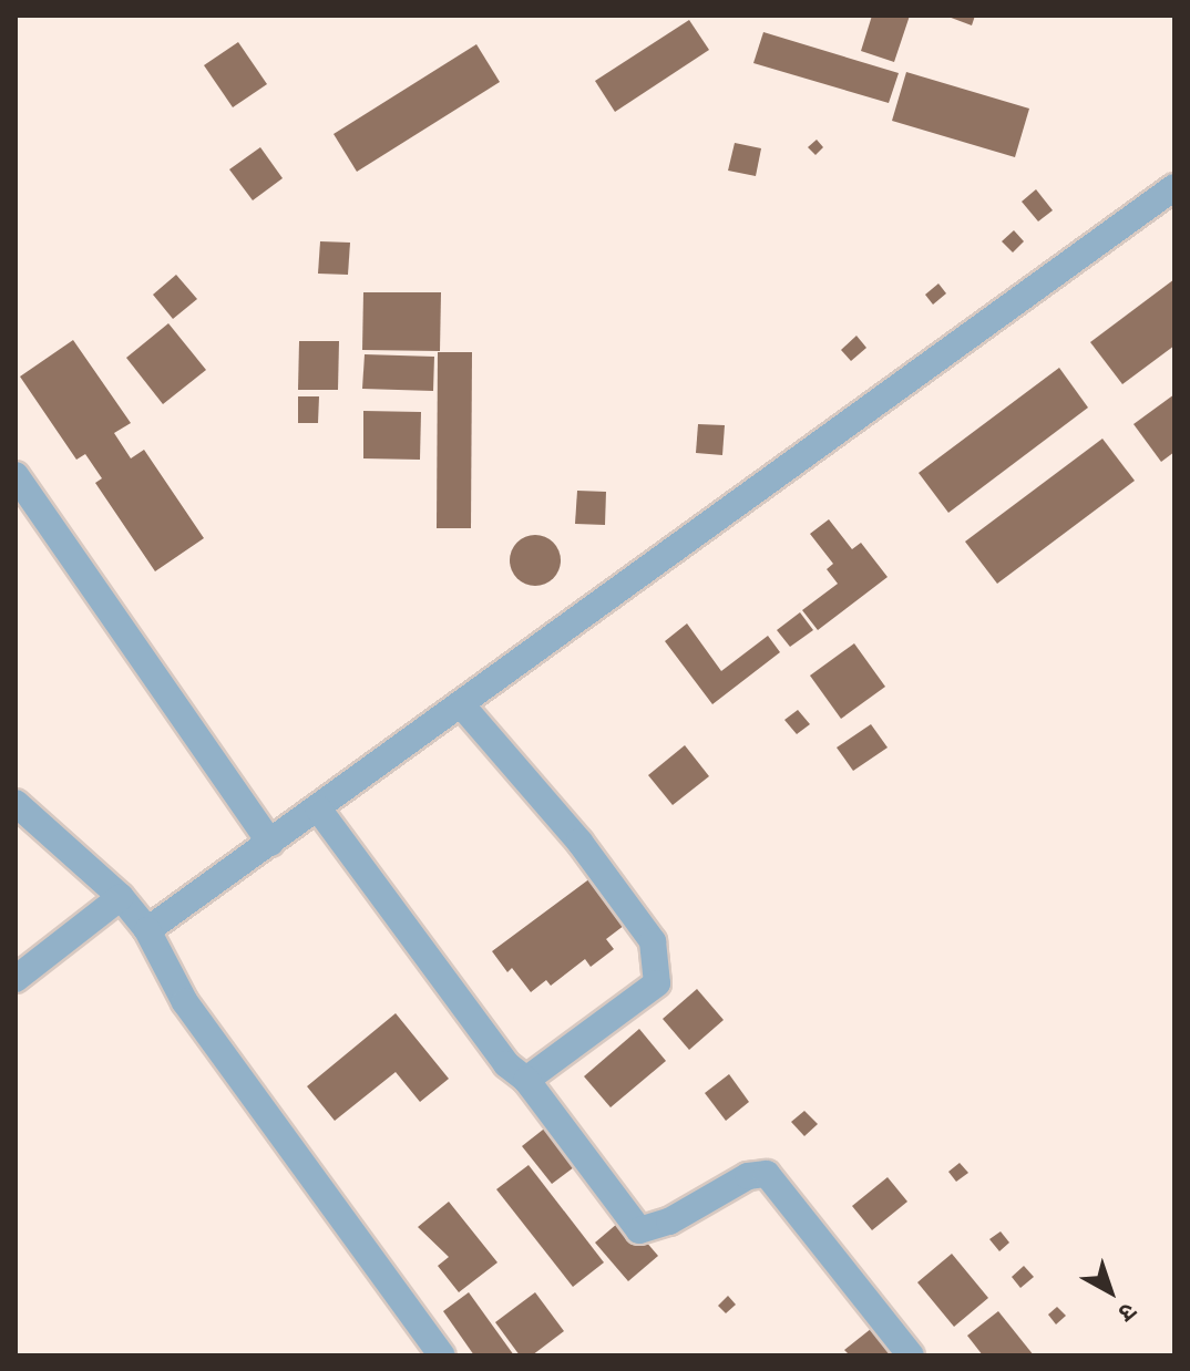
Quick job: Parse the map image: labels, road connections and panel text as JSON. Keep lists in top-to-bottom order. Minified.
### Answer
{"north":"bottom right"}
